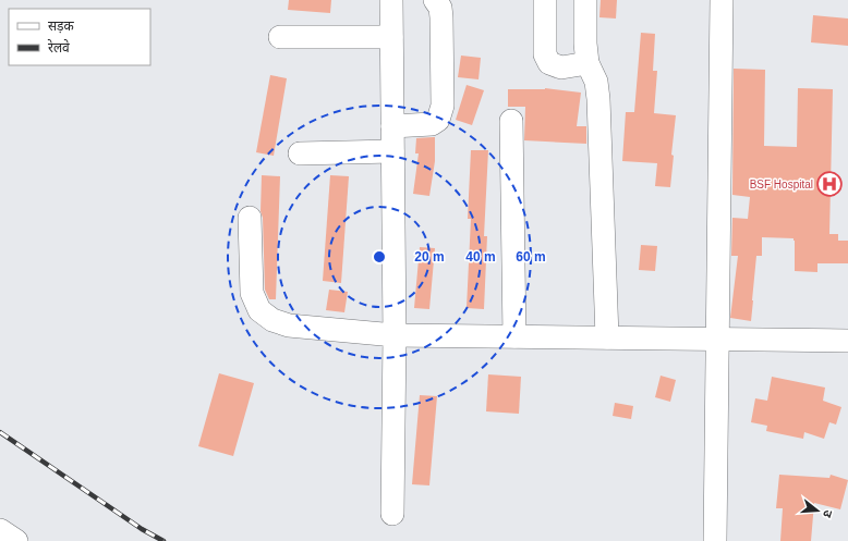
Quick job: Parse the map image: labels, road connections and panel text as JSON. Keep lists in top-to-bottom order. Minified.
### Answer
{"places":{"hospital":["BSF Hospital"]},"legend":["सड़क","रेलवे"],"north":"right","rings":["20 m","40 m","60 m"]}
